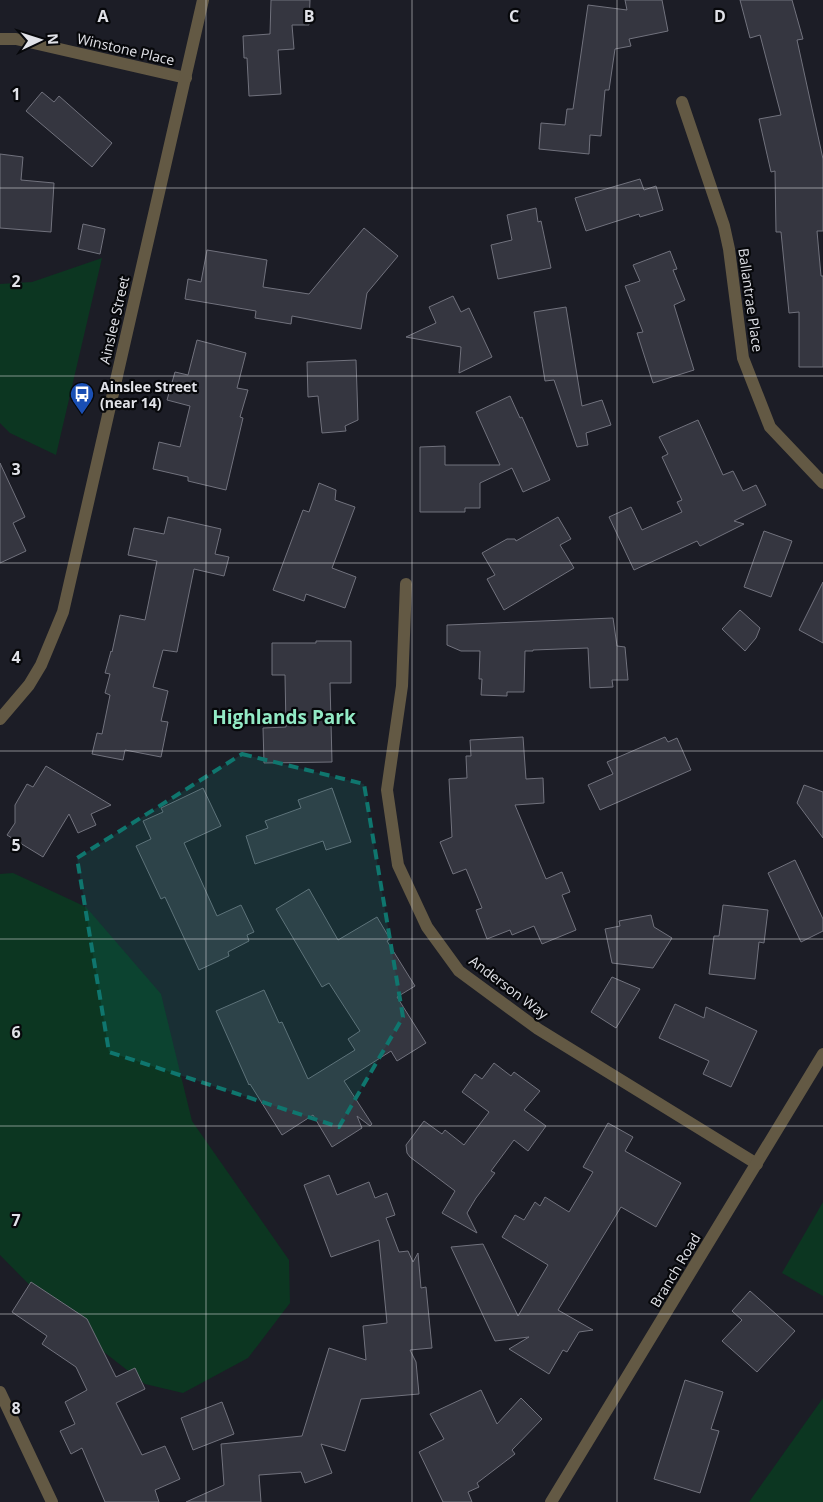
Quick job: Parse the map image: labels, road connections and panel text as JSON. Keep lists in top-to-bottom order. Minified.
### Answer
{"streets":{"street":["Winstone Place","Ballantrae Place","Ainslee Street","Anderson Way","Branch Road"]},"crossings":[["Winstone Place","Ainslee Street"],["Anderson Way","Branch Road"]],"districts":["Highlands Park"],"places":{"bus stop":["Ainslee Street (near 14)"]},"north":"right","grid":{"columns":["A","B","C","D"],"rows":["1","2","3","4","5","6","7","8"]}}
